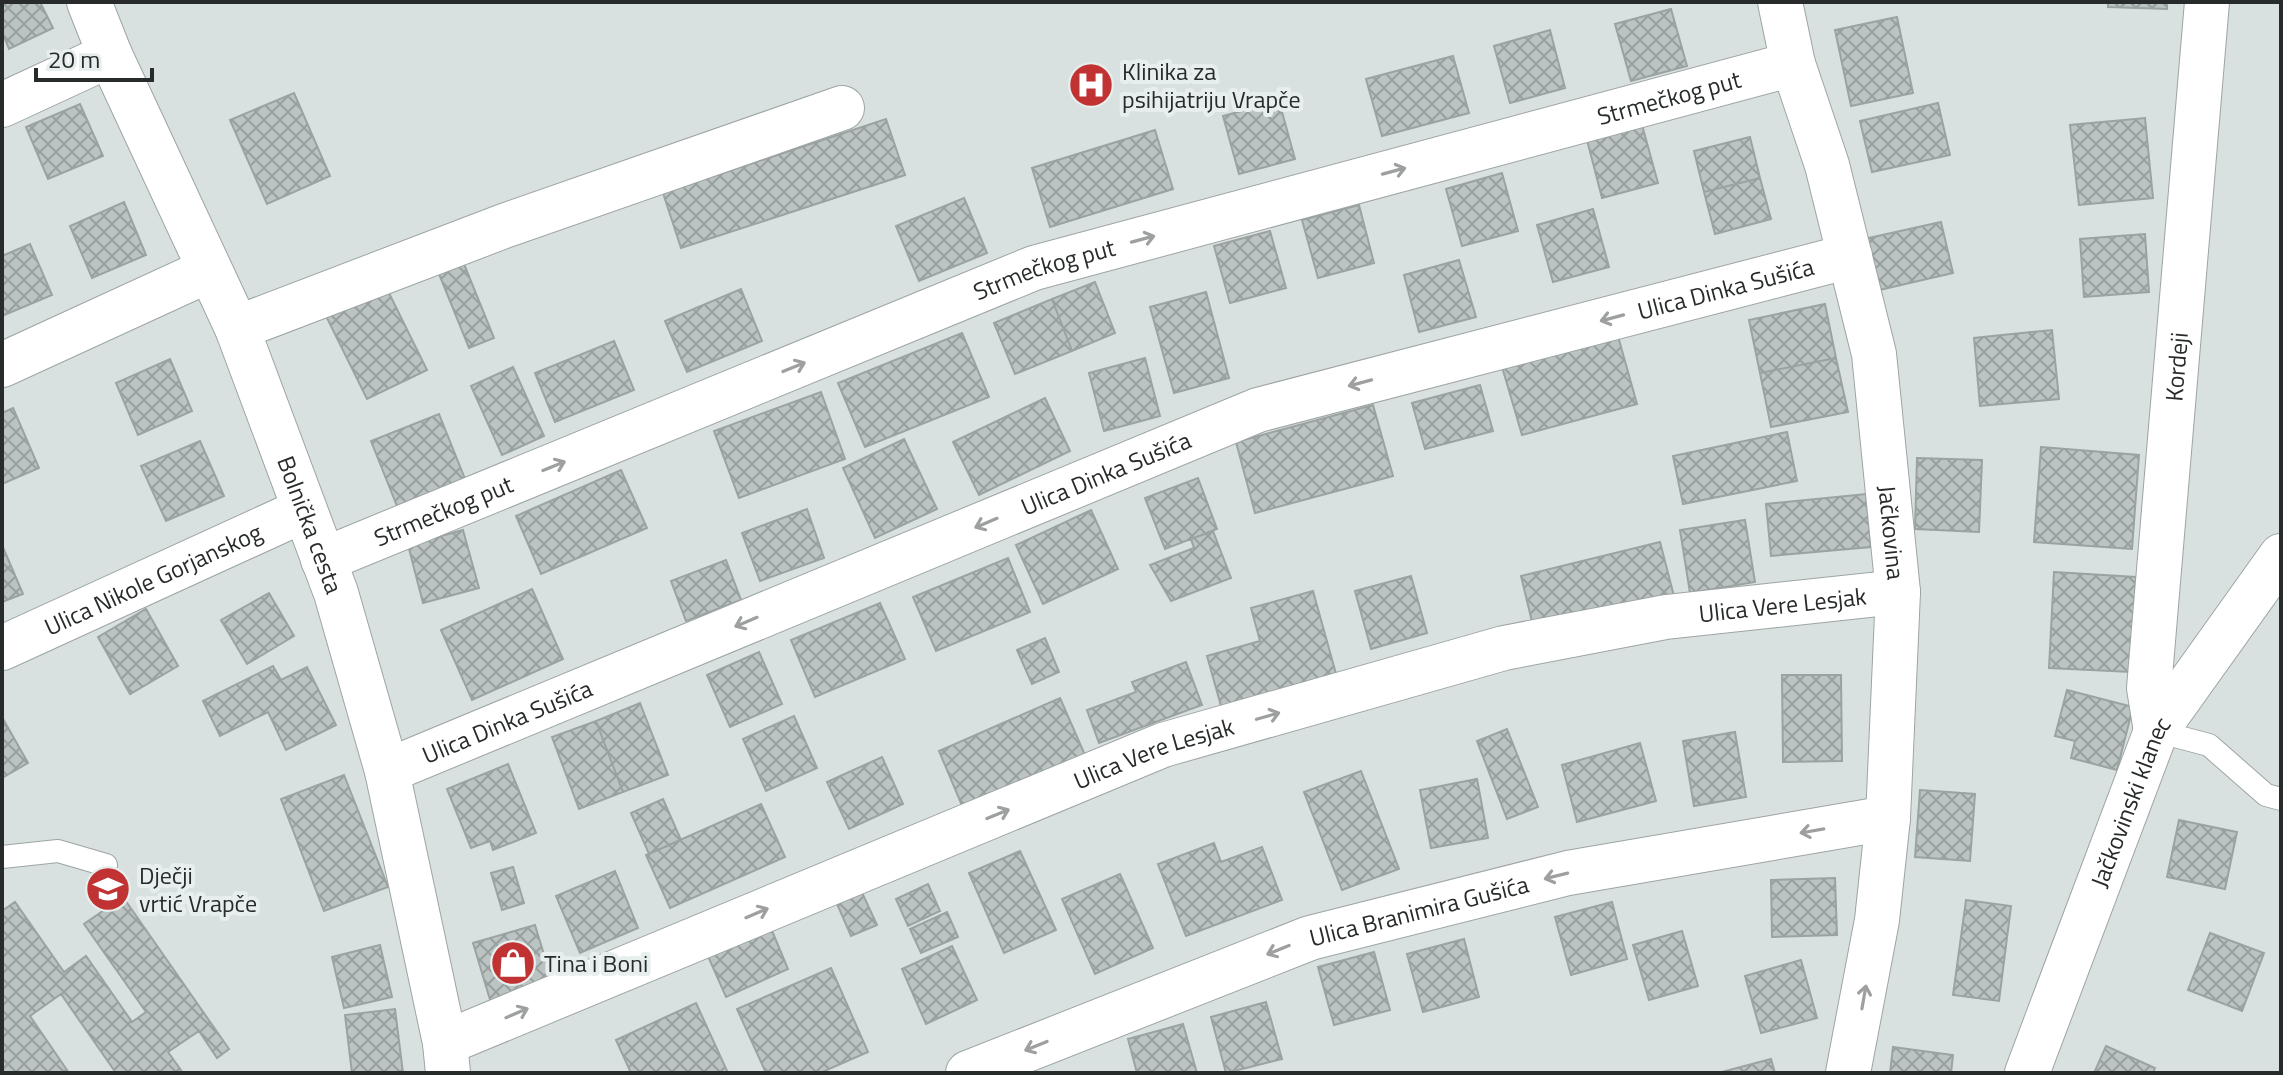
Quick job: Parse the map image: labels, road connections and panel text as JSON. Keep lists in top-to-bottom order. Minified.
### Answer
{"streets":{"street":["Strmečkog put","Ulica Dinka Sušića","Kordeji","Bolnička cesta","Jačkovina","Ulica Nikole Gorjanskog","Ulica Vere Lesjak","Jačkovinski klanec","Ulica Branimira Gušića"]},"crossings":[["Strmečkog put","Bolnička cesta"],["Strmečkog put","Jačkovina"],["Ulica Dinka Sušića","Bolnička cesta"],["Ulica Dinka Sušića","Jačkovina"],["Kordeji","Jačkovinski klanec"],["Bolnička cesta","Ulica Nikole Gorjanskog"],["Bolnička cesta","Ulica Vere Lesjak"],["Jačkovina","Ulica Vere Lesjak"],["Jačkovina","Ulica Branimira Gušića"]],"one_way":["Ulica Dinka Sušića","Ulica Vere Lesjak","Ulica Branimira Gušića"],"places":{"hospital":["Klinika za psihijatriju Vrapče"],"school or university":["Dječji vrtić Vrapče"],"shop":["Tina i Boni"]},"scale_bar":"20 m"}
